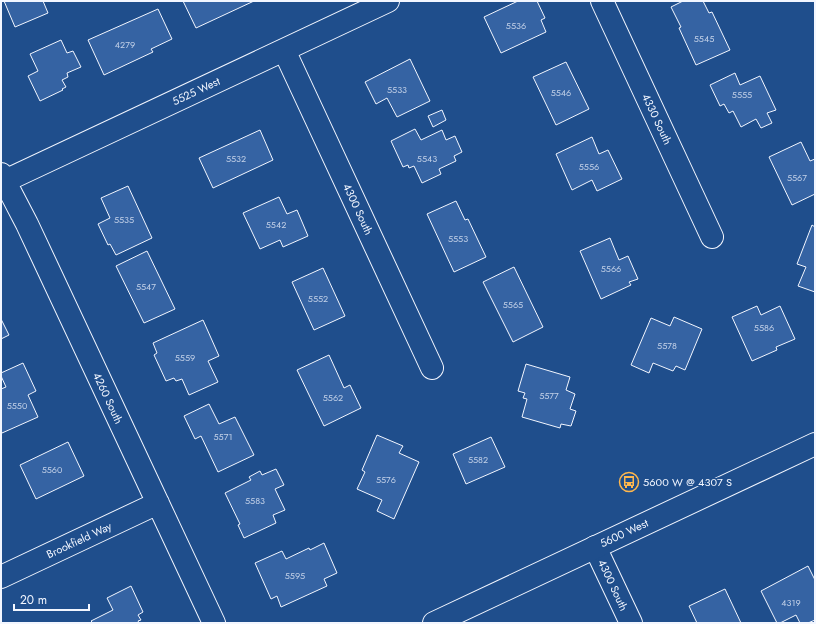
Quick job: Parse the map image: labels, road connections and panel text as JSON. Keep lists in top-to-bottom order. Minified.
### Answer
{"streets":{"street":["5525 West","4330 South","4300 South","4260 South","5600 West","Brookfield Way"]},"crossings":[["5525 West","4300 South"],["5525 West","4260 South"],["4300 South","5600 West"],["4260 South","Brookfield Way"]],"places":{"bus stop":["5600 W @ 4307 S"]},"house_numbers":["5536","5545","4279","5533","5546","5555","5532","5543","5556","5567","5535","5542","5553","5566","5547","5552","5565","5586","5578","5559","5577","5562","5550","5571","5582","5560","5576","5583","5595","4319"],"scale_bar":"20 m"}
